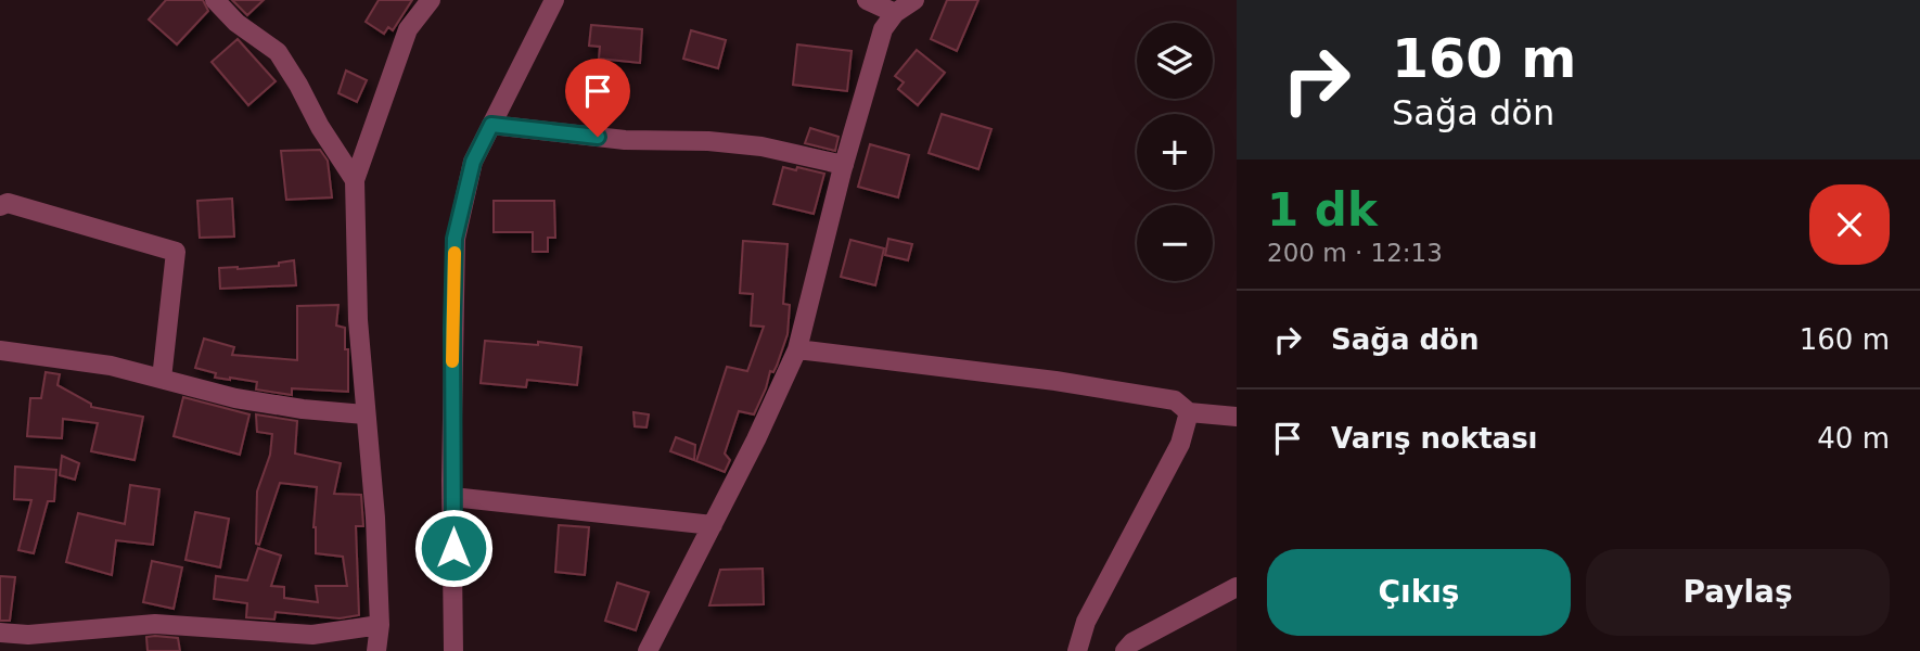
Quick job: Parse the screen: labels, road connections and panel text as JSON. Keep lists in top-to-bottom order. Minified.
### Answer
{"page":{"turn":["160 m","Sağa dön"],"map_buttons":["+","−"],"heading":["1 dk","200 m · 12:13"],"list":[{"name":"Sağa dön","value":"160 m"},{"name":"Varış noktası","value":"40 m"}],"buttons":["Çıkış","Paylaş"]}}
